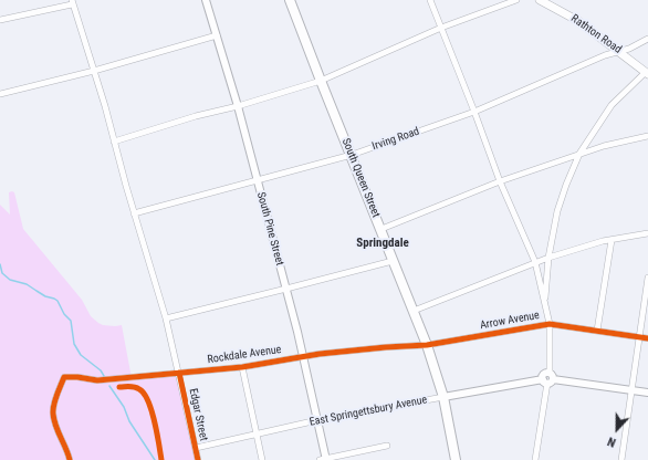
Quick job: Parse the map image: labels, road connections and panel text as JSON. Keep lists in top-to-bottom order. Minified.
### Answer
{"streets":{"main road":["Rathton Road","South Queen Street"],"street":["Irving Road","South Pine Street","Arrow Avenue","Rockdale Avenue","East Springettsbury Avenue","Edgar Street"]},"crossings":[["Rathton Road","Irving Road"],["Irving Road","South Queen Street"],["Irving Road","South Pine Street"],["Irving Road","Edgar Street"],["South Queen Street","Arrow Avenue"],["South Queen Street","Rockdale Avenue"],["South Queen Street","East Springettsbury Avenue"],["South Pine Street","Rockdale Avenue"],["South Pine Street","East Springettsbury Avenue"],["Arrow Avenue","Rockdale Avenue"],["Rockdale Avenue","Edgar Street"],["East Springettsbury Avenue","Edgar Street"]],"districts":["Springdale"],"north":"bottom"}
